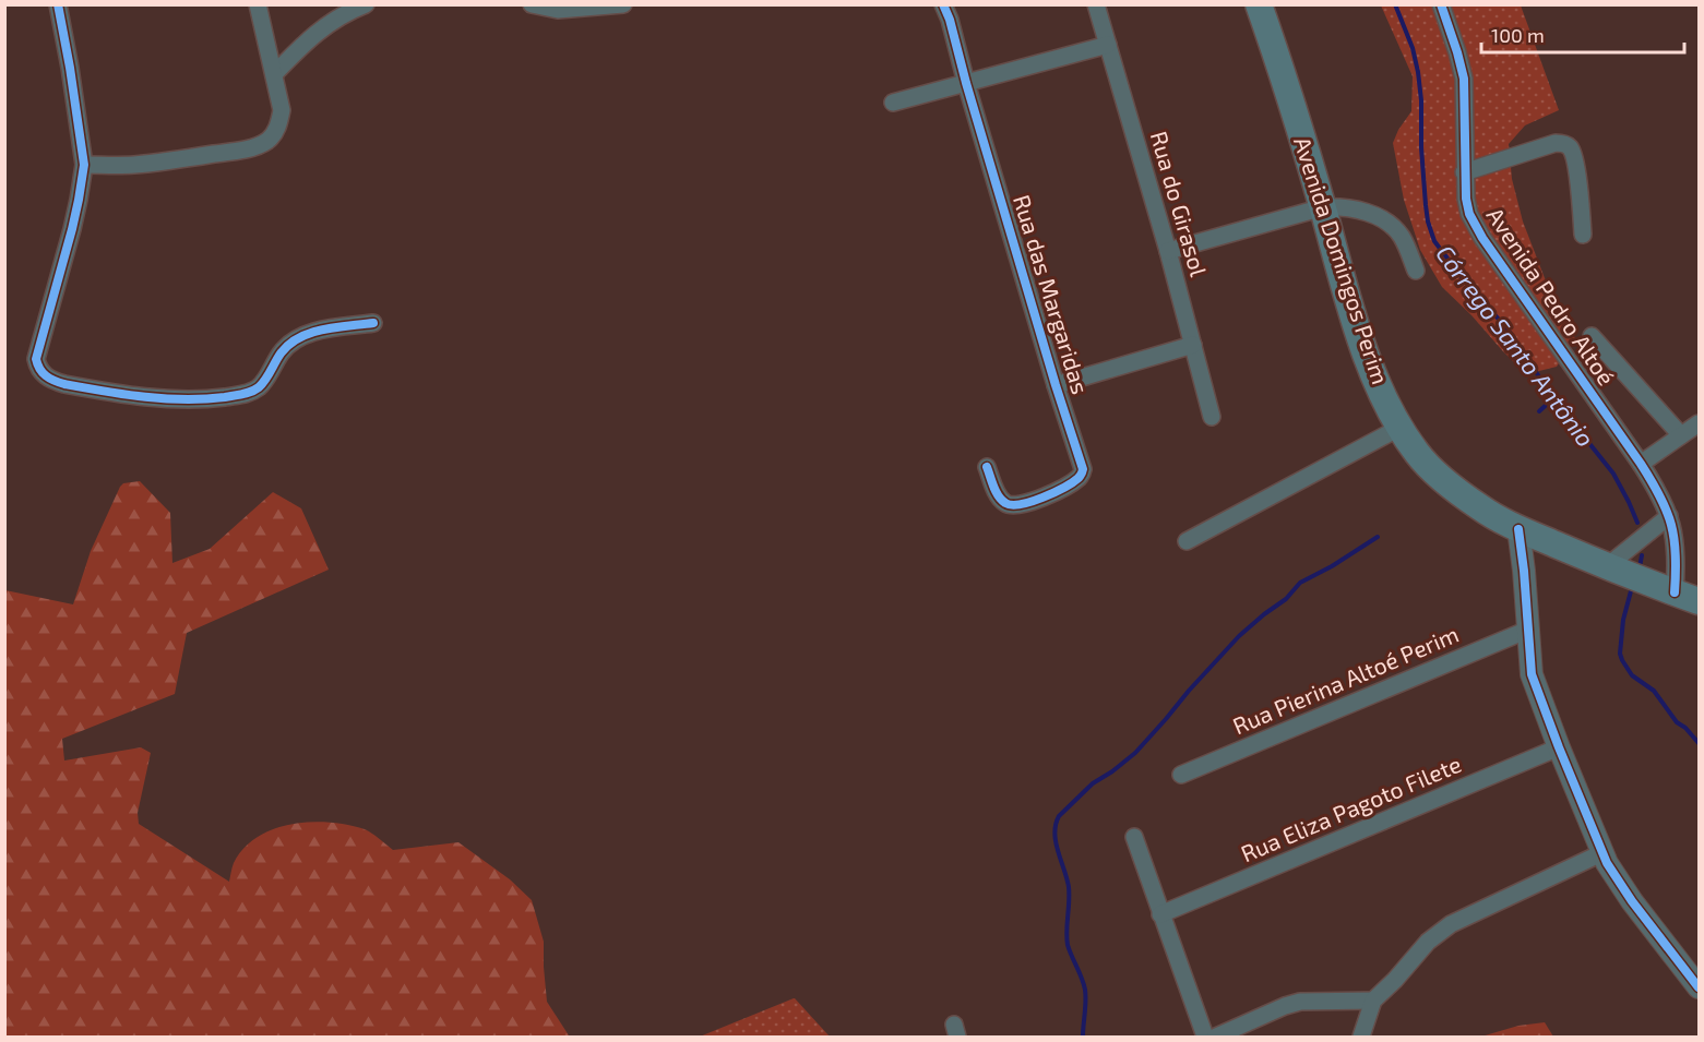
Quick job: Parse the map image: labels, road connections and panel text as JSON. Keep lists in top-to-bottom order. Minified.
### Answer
{"streets":{"main road":["Avenida Domingos Perim"],"street":["Rua do Girasol","Rua das Margaridas","Avenida Pedro Altoé","Rua Pierina Altoé Perim","Rua Eliza Pagoto Filete"]},"crossings":[["Avenida Domingos Perim","Avenida Pedro Altoé"]],"water":["Córrego Santo Antônio"],"scale_bar":"100 m"}
